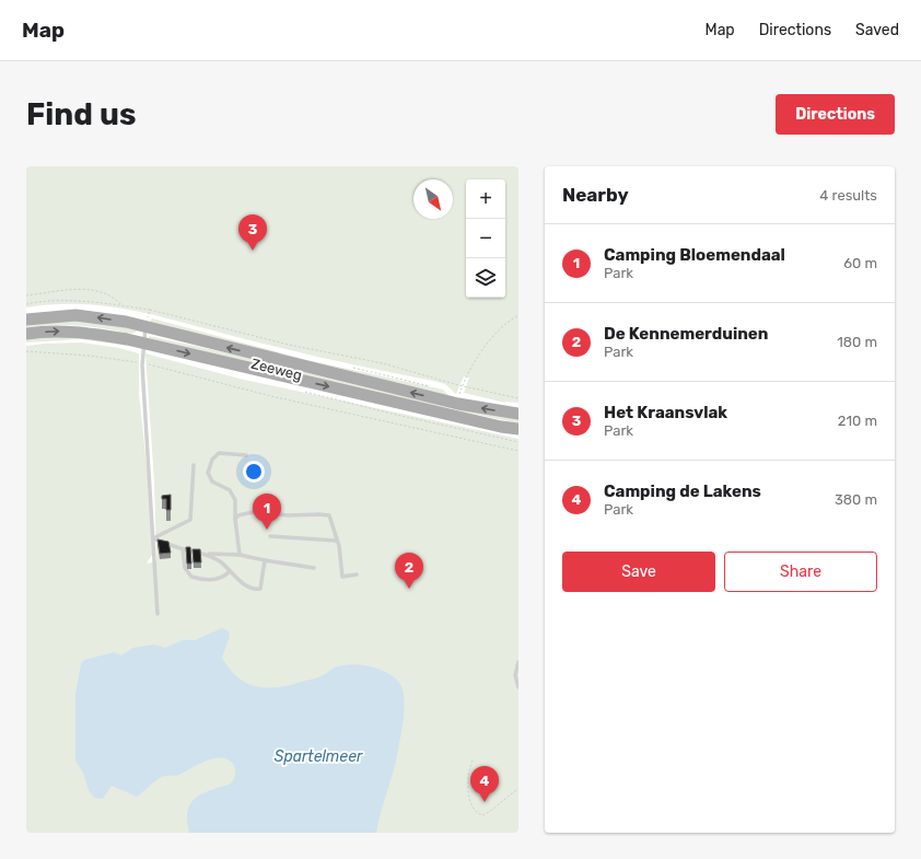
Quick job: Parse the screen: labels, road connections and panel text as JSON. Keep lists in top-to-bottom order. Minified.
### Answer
{"streets":{"main road":["Zeeweg"]},"water":["Spartelmeer"],"north":"bottom right","page":{"header":"Map","nav":["Map","Directions","Saved"],"buttons":["Directions",["Save","Share"]],"title":"Find us","heading":["Nearby","4 results"],"map_buttons":["+","−"],"pins":["3","1","2","4"],"list":[{"mark":"1","name":"Camping Bloemendaal","note":"Park","value":"60 m"},{"mark":"2","name":"De Kennemerduinen","note":"Park","value":"180 m"},{"mark":"3","name":"Het Kraansvlak","note":"Park","value":"210 m"},{"mark":"4","name":"Camping de Lakens","note":"Park","value":"380 m"}]}}
